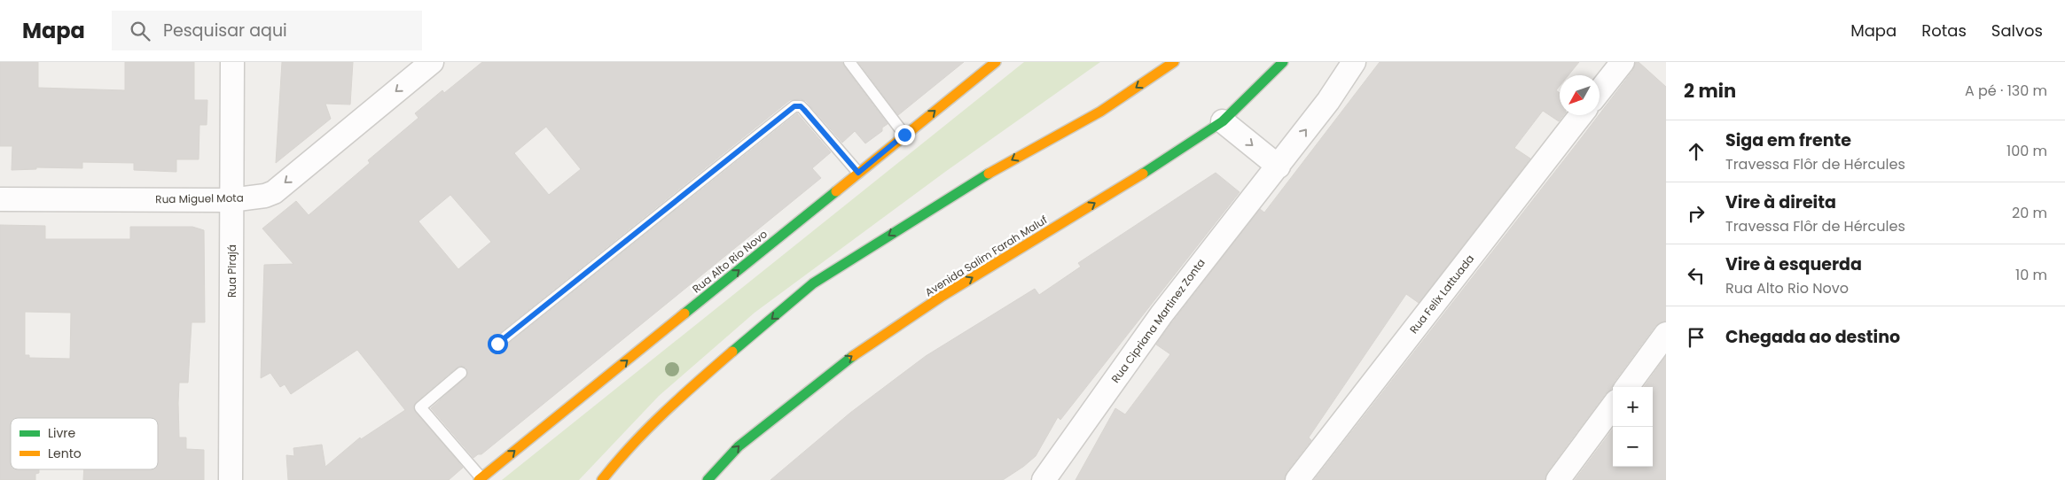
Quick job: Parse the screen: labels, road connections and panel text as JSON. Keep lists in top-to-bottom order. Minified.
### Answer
{"streets":{"main road":["Avenida Salim Farah Maluf","Rua Alto Rio Novo"],"street":["Rua Miguel Mota","Rua Pirajá","Rua Felix Lattuada","Rua Cipriana Martinez Zonta"]},"crossings":[["Rua Miguel Mota","Rua Pirajá"]],"one_way":["Rua Miguel Mota"],"legend":["Livre","Lento"],"north":"bottom left","page":{"header":"Mapa","search":"Pesquisar aqui","nav":["Mapa","Rotas","Salvos"],"heading":["2 min","A pé · 130 m"],"list":[["Siga em frente","Travessa Flôr de Hércules","100 m"],["Vire à direita","Travessa Flôr de Hércules","20 m"],["Vire à esquerda","Rua Alto Rio Novo","10 m"],"Chegada ao destino"],"map_buttons":["+","−"]}}
